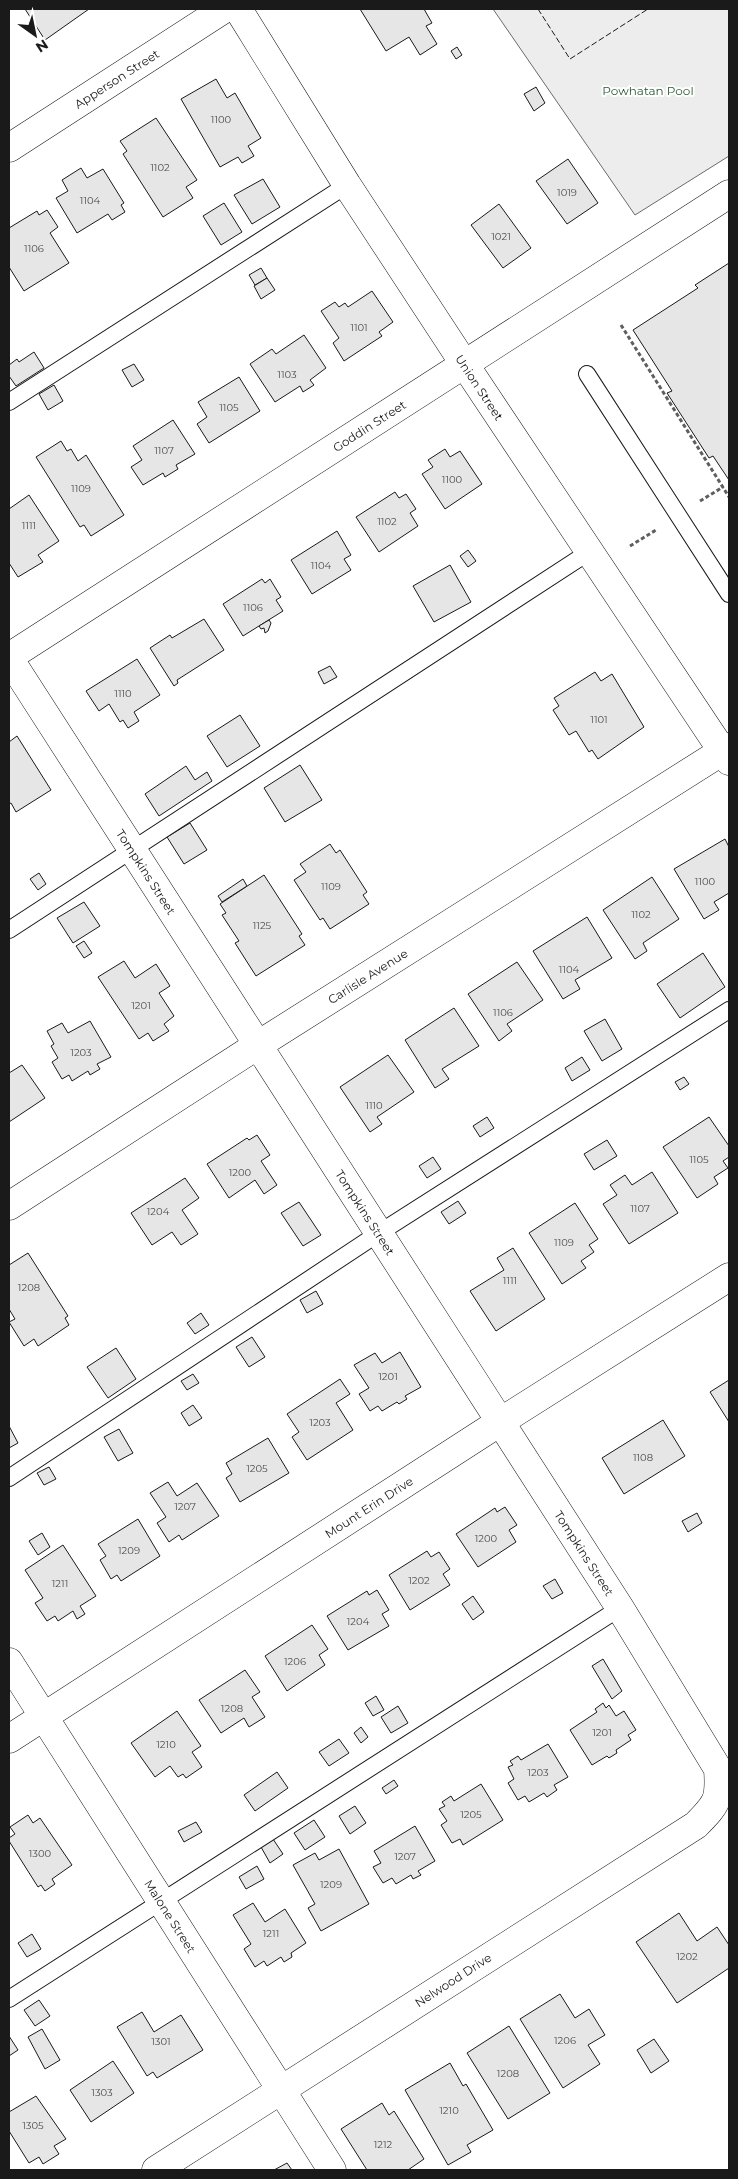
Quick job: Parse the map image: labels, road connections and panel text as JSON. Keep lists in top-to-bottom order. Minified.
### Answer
{"streets":{"street":["Apperson Street","Union Street","Goddin Street","Tompkins Street","Carlisle Avenue","Mount Erin Drive","Malone Street","Nelwood Drive"]},"crossings":[["Union Street","Goddin Street"],["Union Street","Carlisle Avenue"],["Goddin Street","Tompkins Street"],["Tompkins Street","Carlisle Avenue"],["Tompkins Street","Mount Erin Drive"],["Tompkins Street","Nelwood Drive"],["Mount Erin Drive","Malone Street"],["Malone Street","Nelwood Drive"]],"parks":["Powhatan Pool"],"house_numbers":["1100","1102","1019","1104","1021","1106","1101","1103","1105","1107","1100","1109","1102","1111","1104","1106","1110","1101","1100","1109","1102","1125","1104","1201","1106","1203","1110","1105","1200","1107","1204","1109","1111","1208","1201","1203","1108","1205","1207","1200","1209","1202","1211","1204","1206","1208","1201","1210","1203","1205","1300","1207","1209","1211","1202","1206","1301","1208","1303","1210","1305","1212"],"north":"bottom right"}
